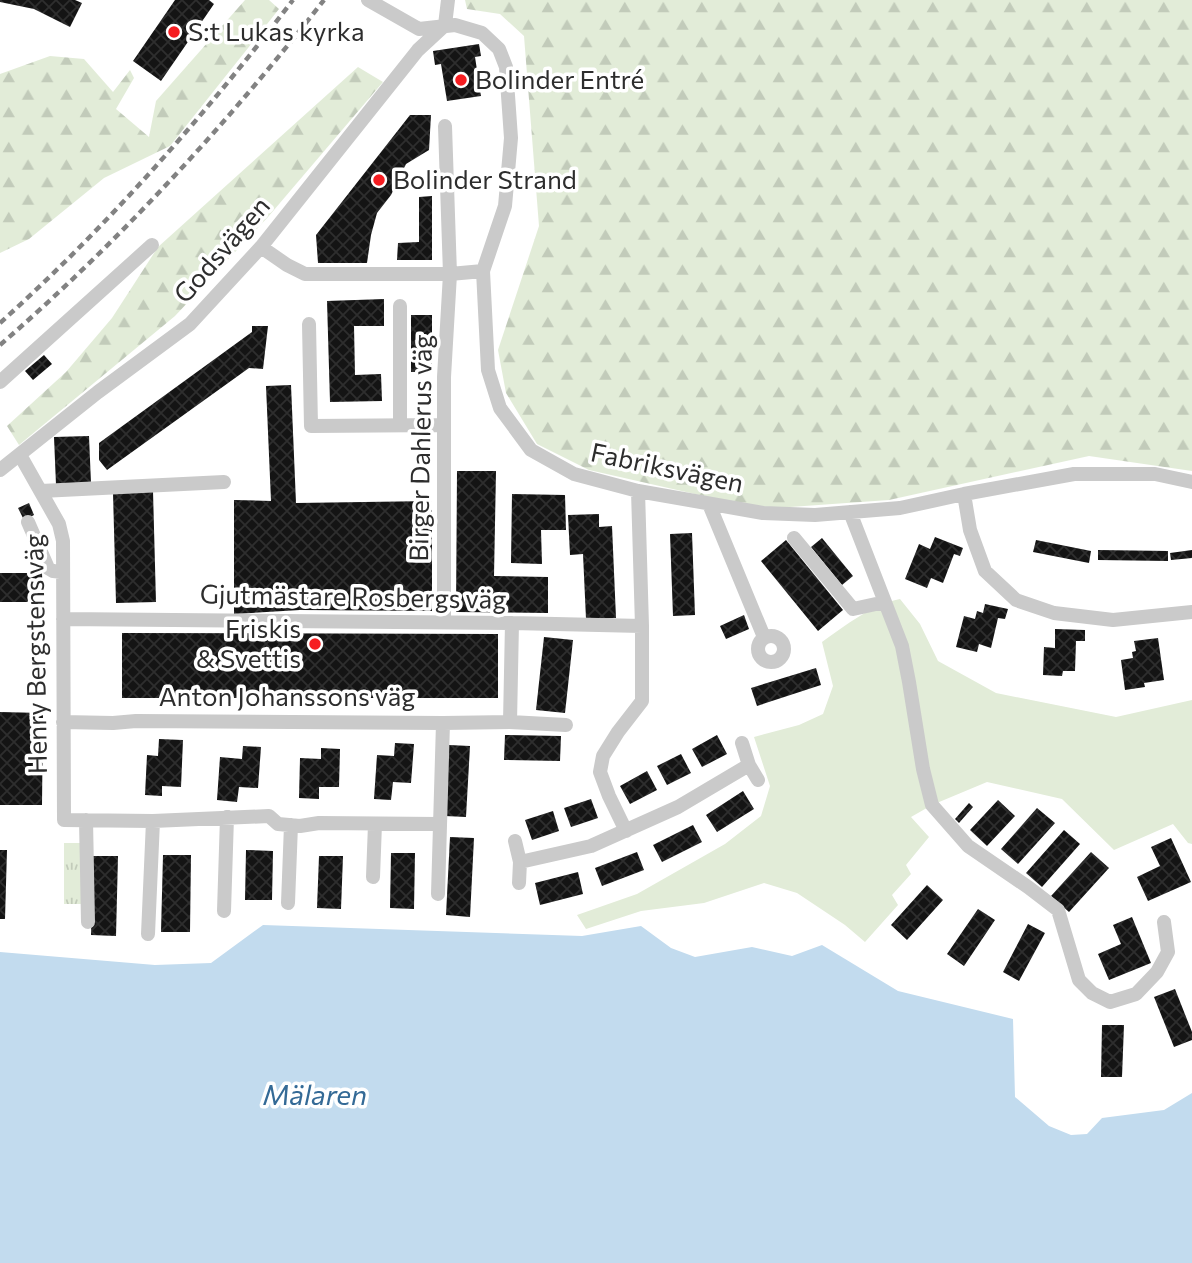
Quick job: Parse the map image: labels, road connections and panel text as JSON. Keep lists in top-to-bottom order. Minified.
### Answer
{"streets":{"street":["Godsvägen","Birger Dahlerus väg","Fabriksvägen","Gjutmästare Rosbergs väg","Henry Bergstens väg","Anton Johanssons väg"]},"crossings":[["Godsvägen","Fabriksvägen"],["Godsvägen","Henry Bergstens väg"],["Birger Dahlerus väg","Gjutmästare Rosbergs väg"],["Gjutmästare Rosbergs väg","Henry Bergstens väg"],["Henry Bergstens väg","Anton Johanssons väg"]],"water":["Mälaren"],"places":["S:t Lukas kyrka","Bolinder Entré","Bolinder Strand","Friskis & Svettis"]}
